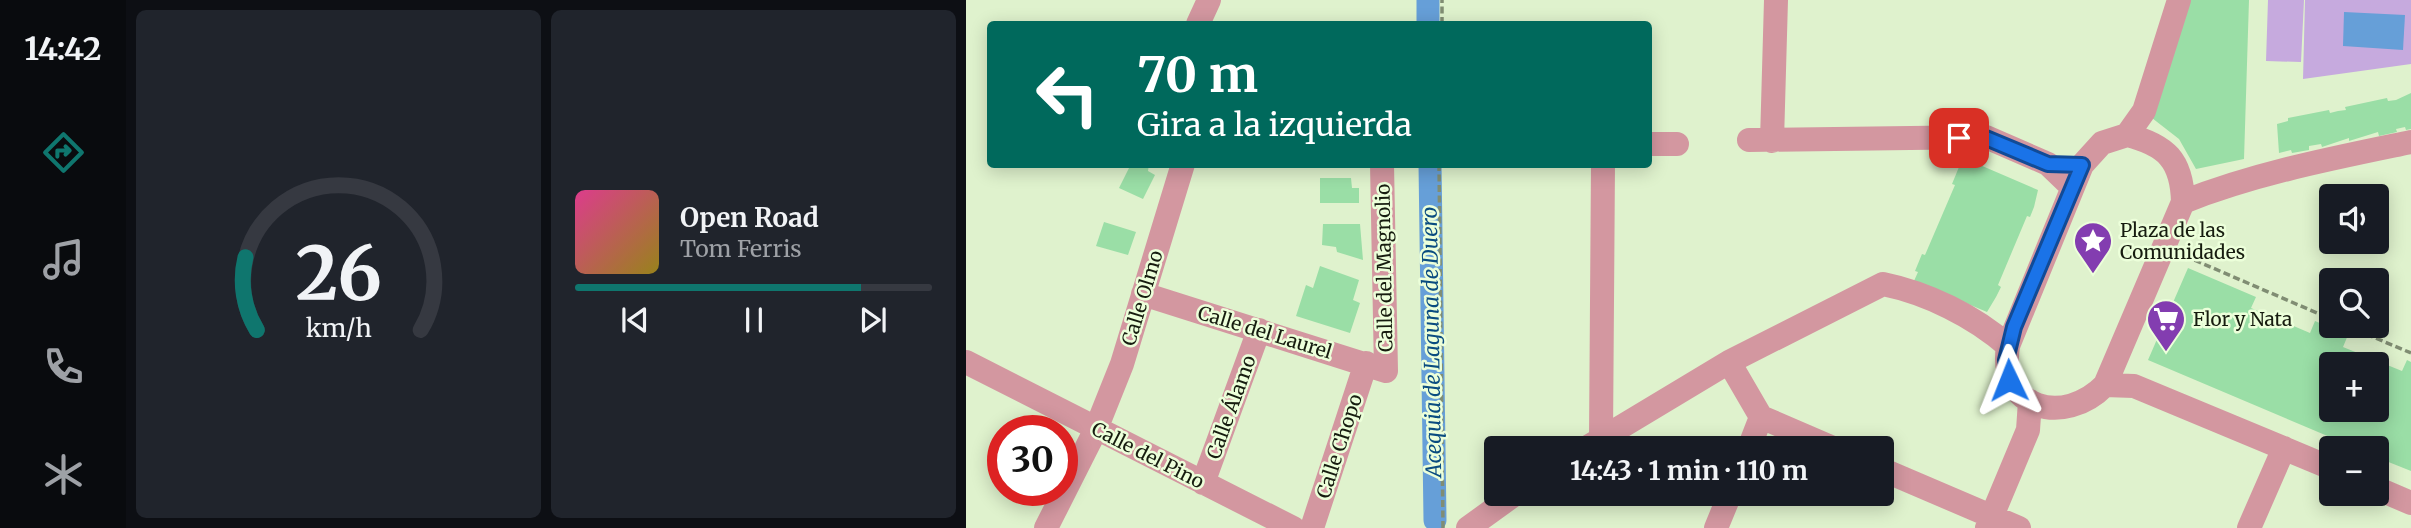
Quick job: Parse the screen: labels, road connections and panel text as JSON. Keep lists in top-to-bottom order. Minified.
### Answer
{"streets":{"street":["Calle del Magnolio","Calle Olmo","Calle del Laurel","Calle Álamo","Calle Chopo","Calle del Pino"]},"crossings":[["Calle del Magnolio","Calle del Laurel"],["Calle del Magnolio","Calle Chopo"],["Calle Olmo","Calle del Laurel"],["Calle Olmo","Calle del Pino"],["Calle del Laurel","Calle Álamo"],["Calle del Laurel","Calle Chopo"],["Calle Álamo","Calle del Pino"]],"water":["Acequia de Laguna de Duero"],"places":{"place":["Plaza de las Comunidades"],"supermarket":["Flor y Nata"]},"page":{"tabs":"14:42","turn":["70 m","Gira a la izquierda"],"map_buttons":["+","−"],"song":["Open Road","Tom Ferris"],"limit":"30","trip":"14:43 · 1 min · 110 m","gauge":["26","km/h"]}}
